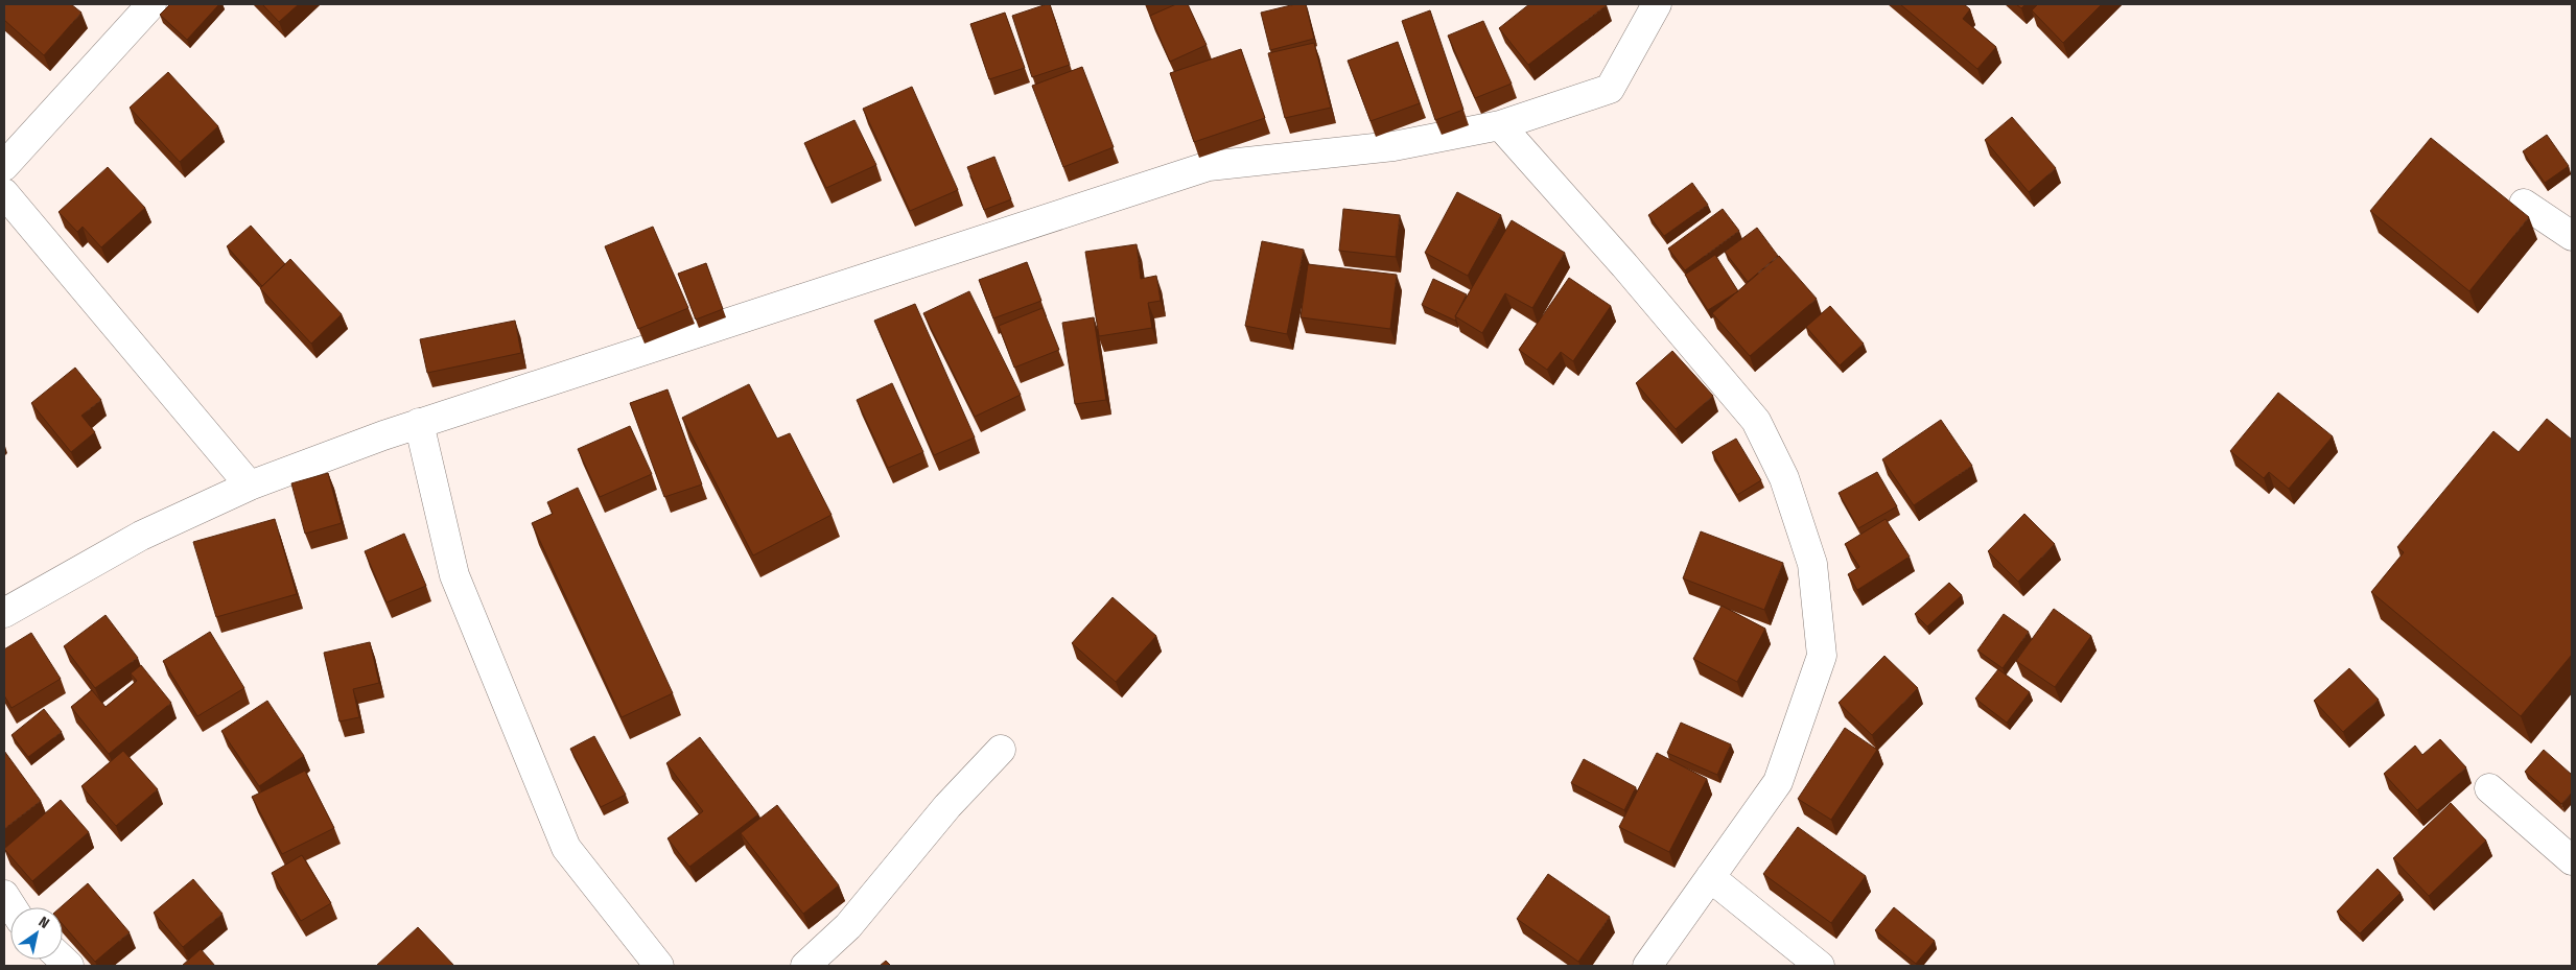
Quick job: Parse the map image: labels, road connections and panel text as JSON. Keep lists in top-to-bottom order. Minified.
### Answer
{"north":"top right"}
